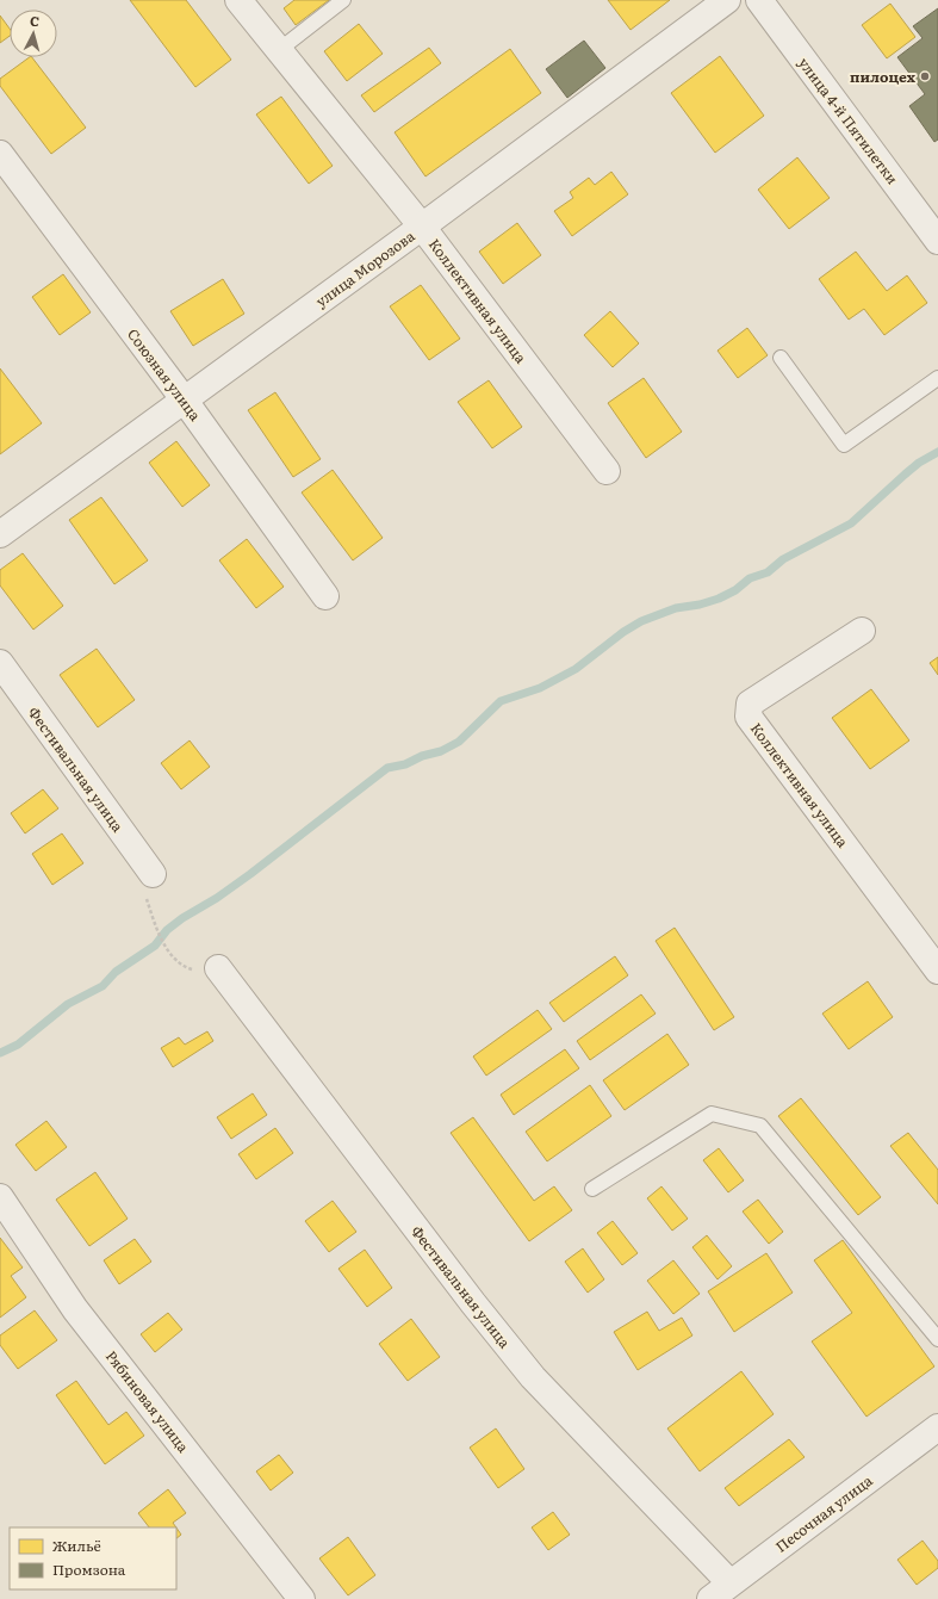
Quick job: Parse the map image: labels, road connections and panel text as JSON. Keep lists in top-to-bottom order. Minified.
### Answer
{"streets":{"street":["улица 4-й Пятилетки","улица Морозова","Коллективная улица","Союзная улица","Фестивальная улица","Рябиновая улица","Песочная улица"]},"crossings":[["улица Морозова","Коллективная улица"],["улица Морозова","Союзная улица"],["Фестивальная улица","Песочная улица"]],"places":["пилоцех"],"legend":["Жильё","Промзона"],"north":"top"}
